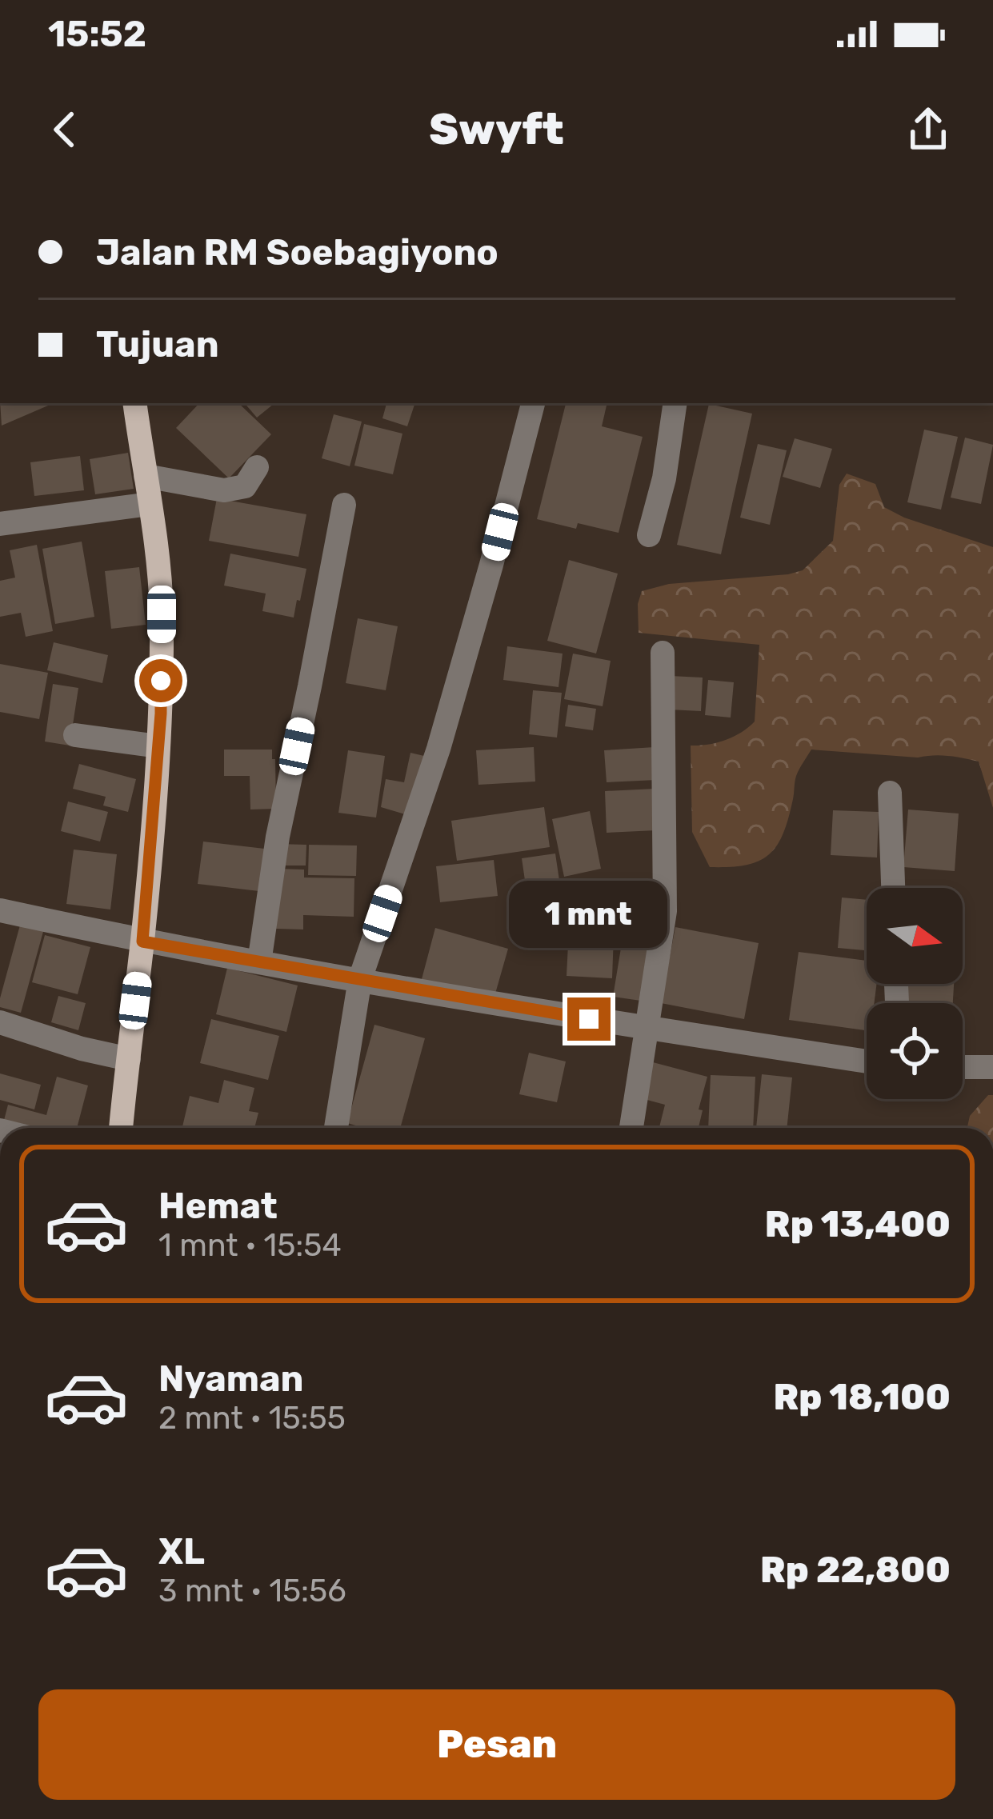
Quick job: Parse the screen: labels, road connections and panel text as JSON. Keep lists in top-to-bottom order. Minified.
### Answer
{"north":"right","page":{"status":"15:52","header":"Swyft","banner":["Jalan RM Soebagiyono","Tujuan"],"bubble":"1 mnt","list":[{"name":"Hemat","note":"1 mnt · 15:54","value":"Rp 13,400"},{"name":"Nyaman","note":"2 mnt · 15:55","value":"Rp 18,100"},{"name":"XL","note":"3 mnt · 15:56","value":"Rp 22,800"}],"buttons":"Pesan"}}
